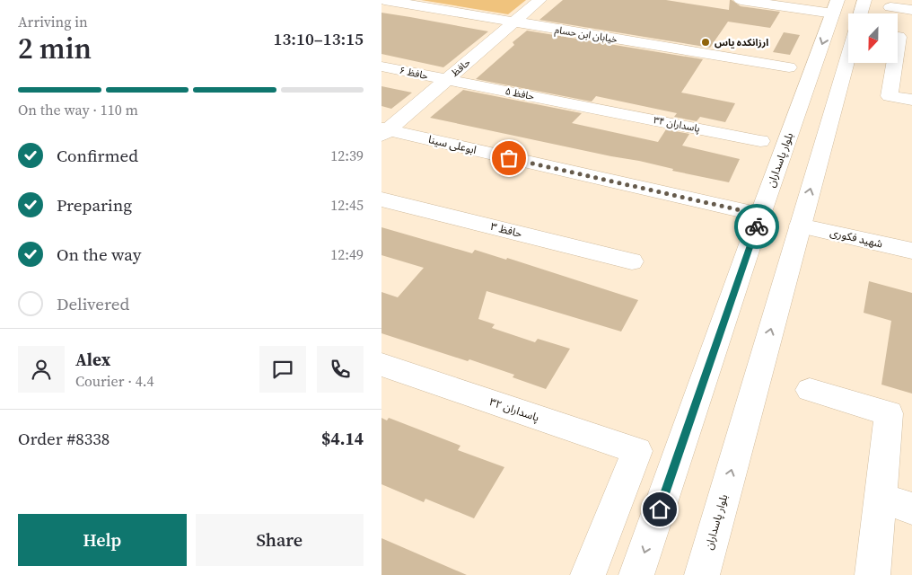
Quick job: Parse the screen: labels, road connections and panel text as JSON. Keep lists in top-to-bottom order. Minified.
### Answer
{"streets":{"street":["خیابان ابن حسام","حافظ","حافظ ۶","حافظ ۵","پاسداران ۳۴","ابوعلی سینا","بلوار پاسداران","حافظ ۳","شهید فکوری","پاسداران ۳۲"]},"crossings":[["خیابان ابن حسام","حافظ"],["حافظ","حافظ ۶"],["حافظ","حافظ ۵"],["حافظ","ابوعلی سینا"],["حافظ ۶","حافظ ۵"],["حافظ ۵","پاسداران ۳۴"],["ابوعلی سینا","بلوار پاسداران"],["بلوار پاسداران","شهید فکوری"]],"places":["ارزانکده یاس"],"north":"bottom","page":{"heading":["2 min","Arriving in","13:10–13:15"],"panel":["Alex","Courier · 4.4","Order #8338","$4.14"],"bar":"On the way · 110 m","list":[["Confirmed","12:39"],["Preparing","12:45"],["On the way","12:49"],"Delivered"],"buttons":["Help","Share"]}}
